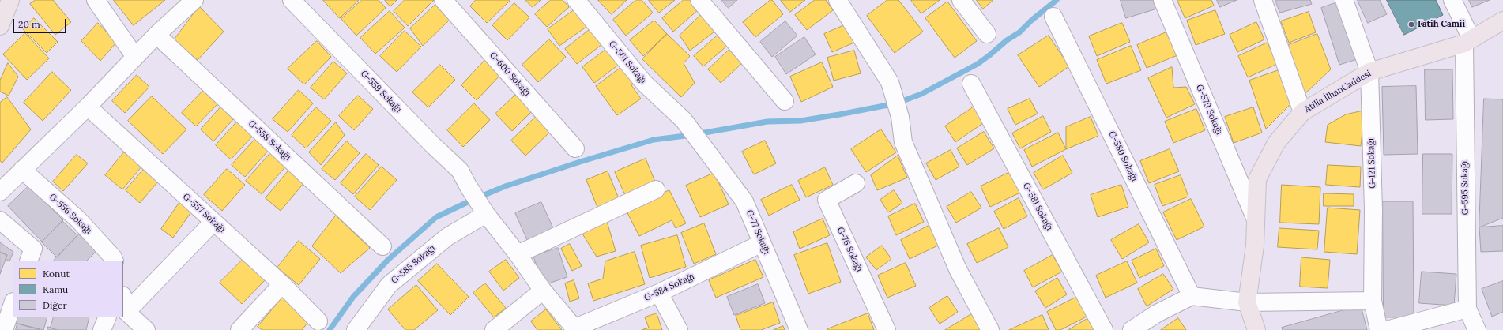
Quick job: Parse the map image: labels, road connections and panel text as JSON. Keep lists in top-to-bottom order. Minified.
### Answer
{"streets":{"main road":["Atilla İlhanCaddesi"],"street":["G-561 Sokağı","G-600 Sokağı","G-559 Sokağı","G-579 Sokağı","G-558 Sokağı","G-580 Sokağı","G-121 Sokağı","G-595 Sokağı","G-581 Sokağı","G-557 Sokağı","G-556 Sokağı","G-77 Sokağı","G-76 Sokağı","G-585 Sokağı","G-584 Sokağı"]},"crossings":[["G-561 Sokağı","G-77 Sokağı"],["G-559 Sokağı","G-585 Sokağı"],["G-559 Sokağı","G-584 Sokağı"],["Atilla İlhanCaddesi","G-579 Sokağı"],["Atilla İlhanCaddesi","G-121 Sokağı"],["Atilla İlhanCaddesi","G-595 Sokağı"],["G-77 Sokağı","G-584 Sokağı"]],"places":["Fatih Camii"],"legend":["Konut","Kamu","Diğer"],"scale_bar":"20 m"}
